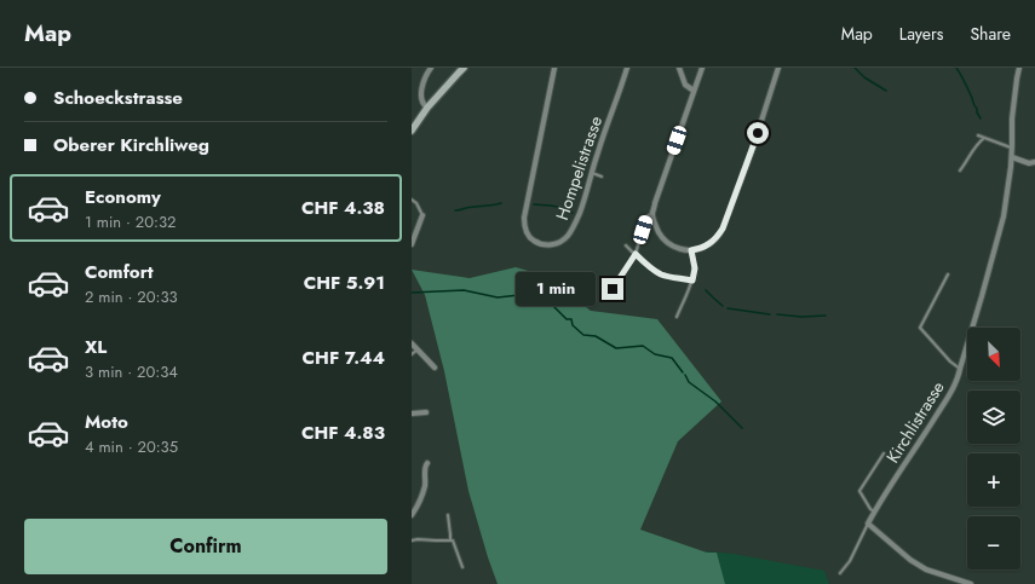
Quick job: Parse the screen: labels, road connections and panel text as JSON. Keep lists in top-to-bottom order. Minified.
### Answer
{"streets":{"street":["Hompelistrasse","Kirchlistrasse"]},"north":"bottom right","page":{"header":"Map","nav":["Map","Layers","Share"],"banner":["Schoeckstrasse","Oberer Kirchliweg"],"list":[{"name":"Economy","note":"1 min · 20:32","value":"CHF 4.38"},{"name":"Comfort","note":"2 min · 20:33","value":"CHF 5.91"},{"name":"XL","note":"3 min · 20:34","value":"CHF 7.44"},{"name":"Moto","note":"4 min · 20:35","value":"CHF 4.83"}],"bubble":"1 min","map_buttons":["+","−"],"buttons":"Confirm"}}
